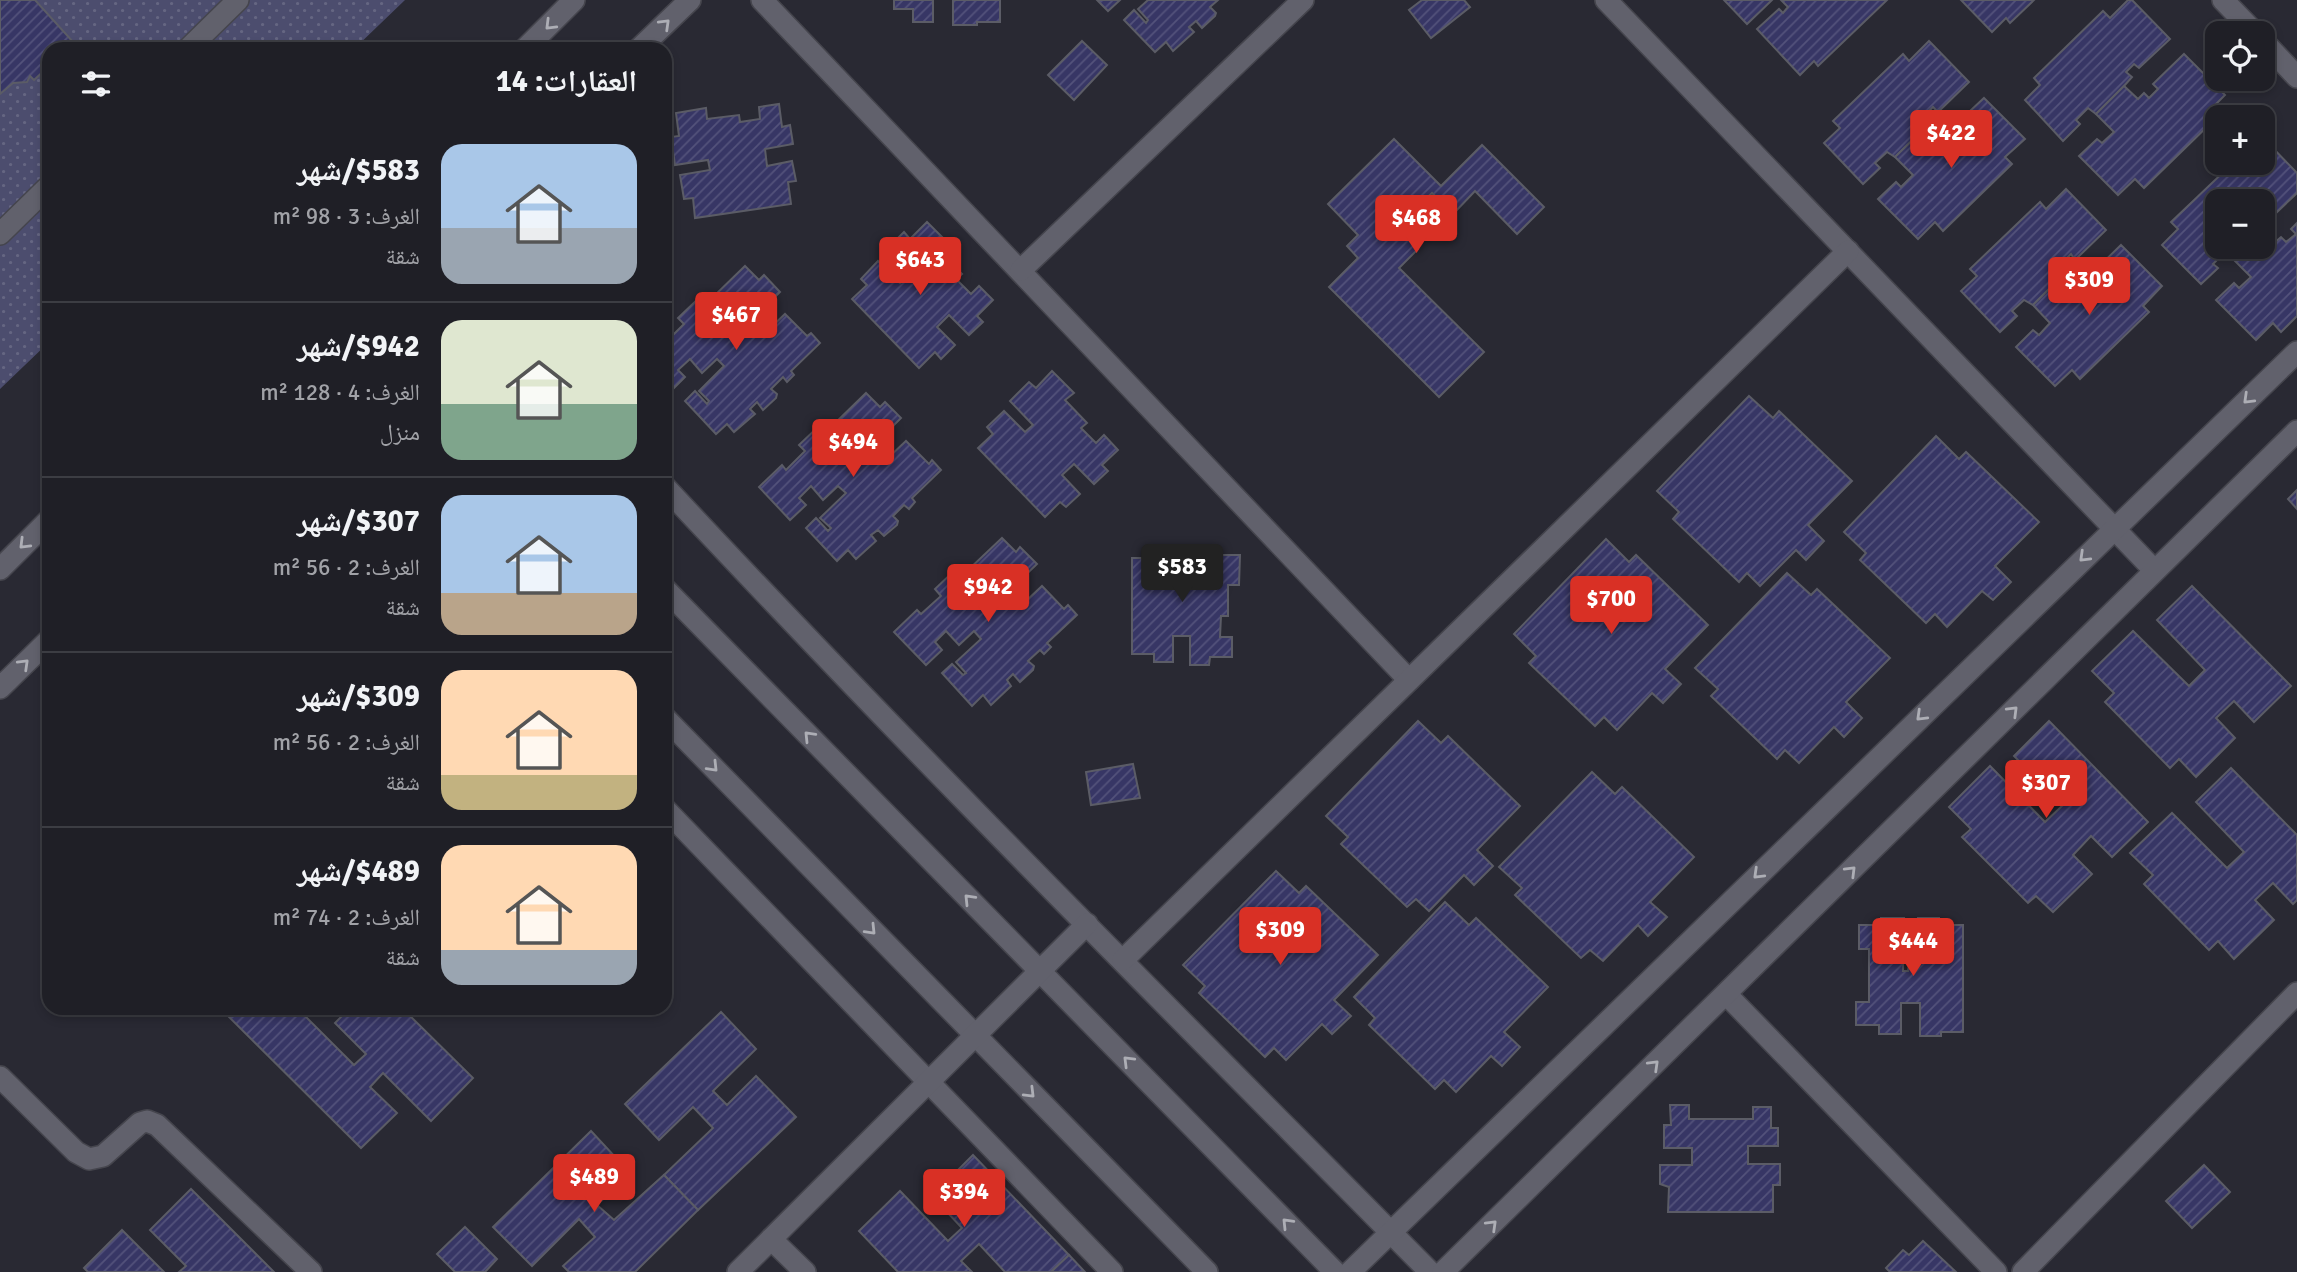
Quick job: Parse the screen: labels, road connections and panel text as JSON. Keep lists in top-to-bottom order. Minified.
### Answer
{"page":{"map_buttons":["+","−"],"heading":"العقارات: 14","price":["$422","$468","$643","$309","$467","$494","$583","$942","$700","$307","$309","$444","$489","$394"],"list":[{"name":"$583/شهر","note":"الغرف: 3 · 98 m² · شقة"},{"name":"$942/شهر","note":"الغرف: 4 · 128 m² · منزل"},{"name":"$307/شهر","note":"الغرف: 2 · 56 m² · شقة"},{"name":"$309/شهر","note":"الغرف: 2 · 56 m² · شقة"},{"name":"$489/شهر","note":"الغرف: 2 · 74 m² · شقة"}]}}
